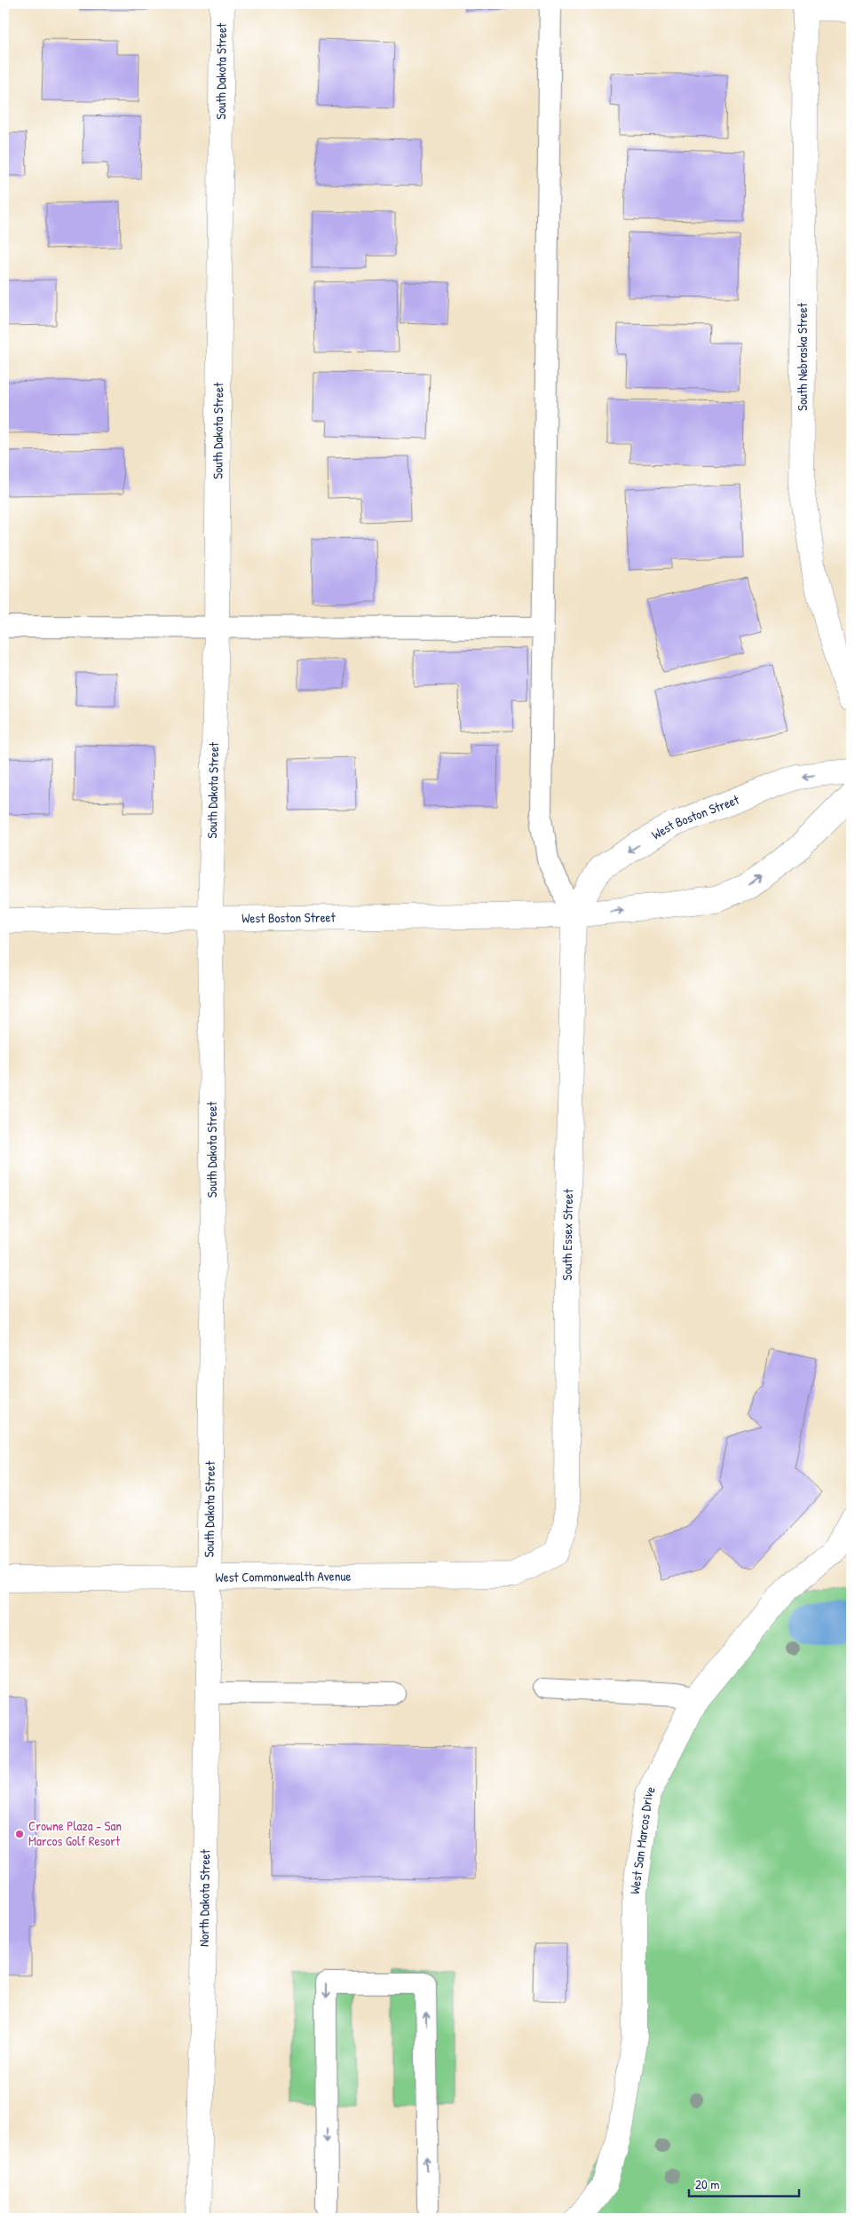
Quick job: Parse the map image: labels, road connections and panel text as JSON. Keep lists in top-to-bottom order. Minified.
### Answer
{"streets":{"street":["South Dakota Street","South Nebraska Street","West Boston Street","South Essex Street","West Commonwealth Avenue","West San Marcos Drive","North Dakota Street"]},"crossings":[["South Dakota Street","West Boston Street"],["South Dakota Street","West Commonwealth Avenue"],["South Dakota Street","North Dakota Street"],["West Boston Street","South Essex Street"],["South Essex Street","West Commonwealth Avenue"],["West Commonwealth Avenue","North Dakota Street"]],"places":["Crowne Plaza - San Marcos Golf Resort"],"scale_bar":"20 m"}
